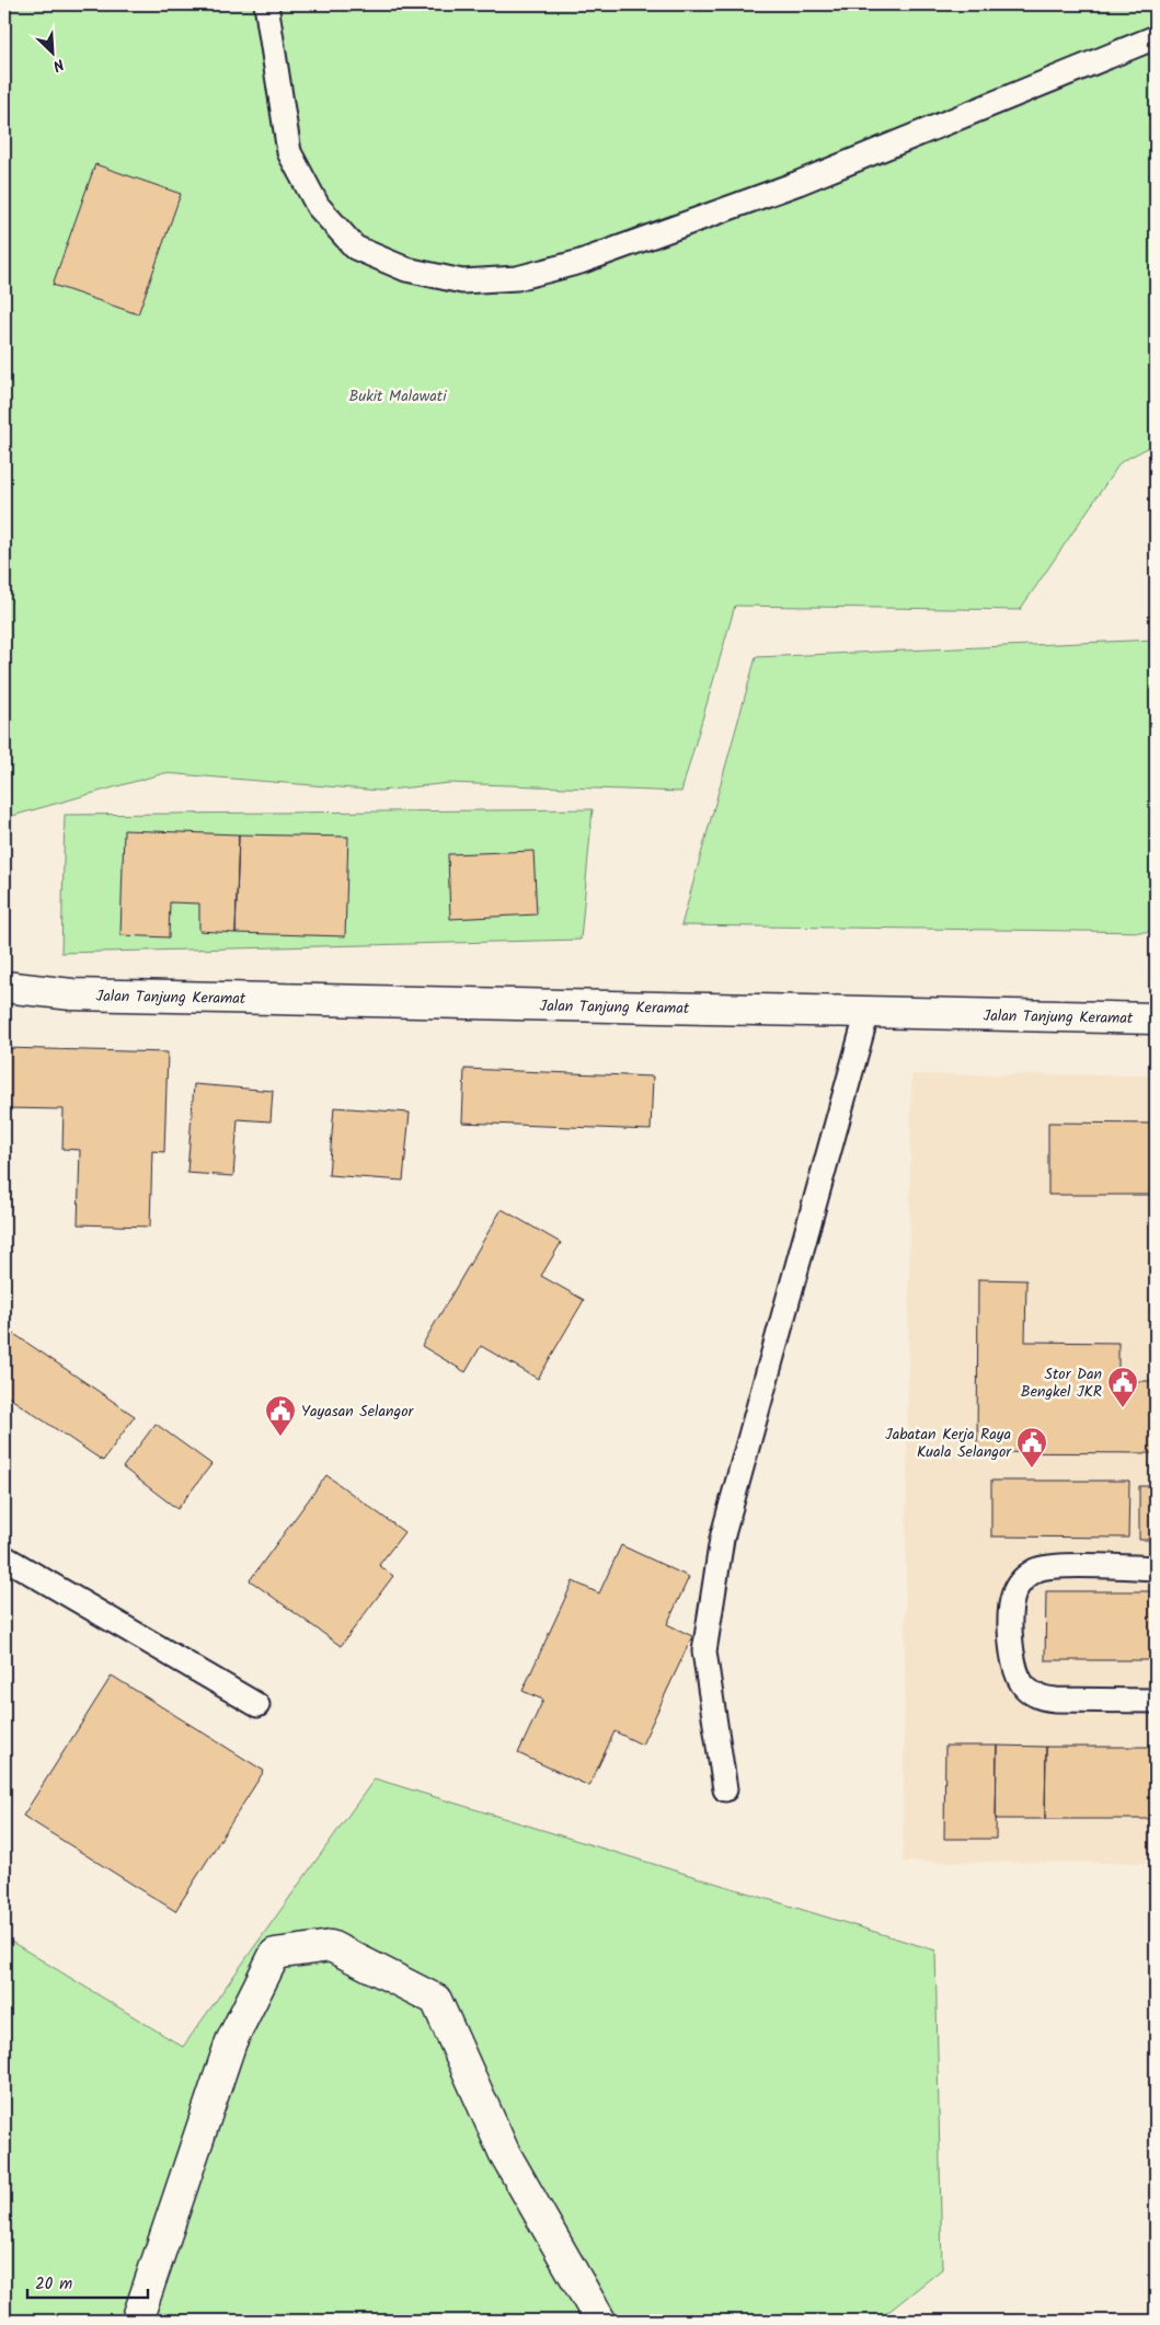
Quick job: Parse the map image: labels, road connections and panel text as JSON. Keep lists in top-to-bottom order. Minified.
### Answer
{"streets":{"street":["Jalan Tanjung Keramat"]},"parks":["Bukit Malawati"],"places":{"public building":["Stor Dan Bengkel JKR","Yayasan Selangor","Jabatan Kerja Raya Kuala Selangor"]},"scale_bar":"20 m","north":"bottom right"}
